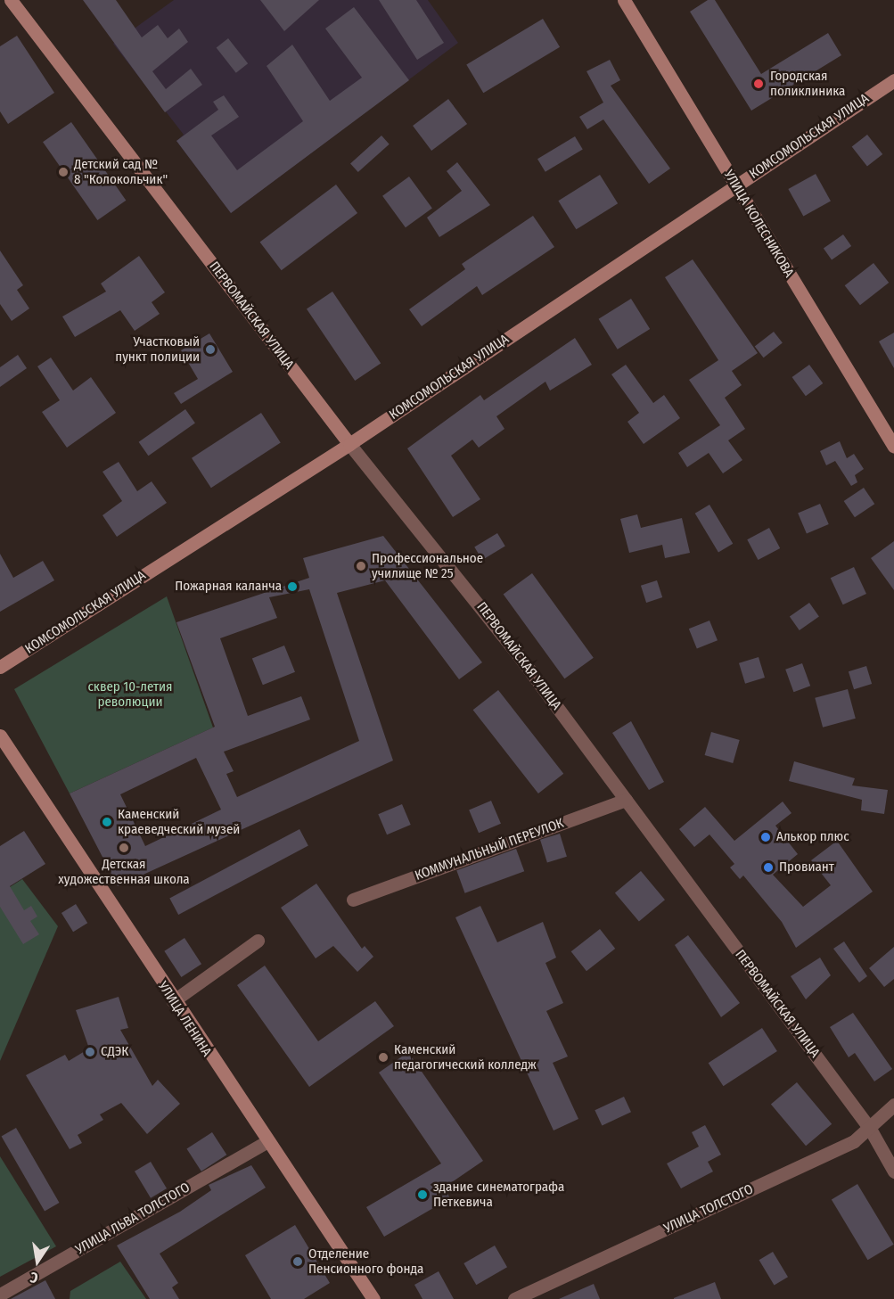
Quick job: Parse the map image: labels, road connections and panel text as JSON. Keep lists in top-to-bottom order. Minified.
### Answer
{"streets":{"street":["КОМСОМОЛЬСКАЯ УЛИЦА","УЛИЦА КОЛЕСНИКОВА","ПЕРВОМАЙСКАЯ УЛИЦА","КОММУНАЛЬНЫЙ ПЕРЕУЛОК","УЛИЦА ЛЕНИНА","УЛИЦА ТОЛСТОГО","УЛИЦА ЛЬВА ТОЛСТОГО"]},"crossings":[["КОМСОМОЛЬСКАЯ УЛИЦА","УЛИЦА КОЛЕСНИКОВА"],["КОМСОМОЛЬСКАЯ УЛИЦА","ПЕРВОМАЙСКАЯ УЛИЦА"],["ПЕРВОМАЙСКАЯ УЛИЦА","КОММУНАЛЬНЫЙ ПЕРЕУЛОК"],["ПЕРВОМАЙСКАЯ УЛИЦА","УЛИЦА ТОЛСТОГО"],["УЛИЦА ЛЕНИНА","УЛИЦА ЛЬВА ТОЛСТОГО"]],"parks":["сквер 10-летия революции"],"places":["Городская поликлиника","Детский сад № 8 \"Колокольчик\"","Участковый пункт полиции","Профессиональное училище № 25","Пожарная каланча","Каменский краеведческий музей","Алькор плюс","Детская художественная школа","Провиант","СДЭК","Каменский педагогический колледж","здание синематографа Петкевича","Отделение Пенсионного фонда"],"north":"bottom"}
